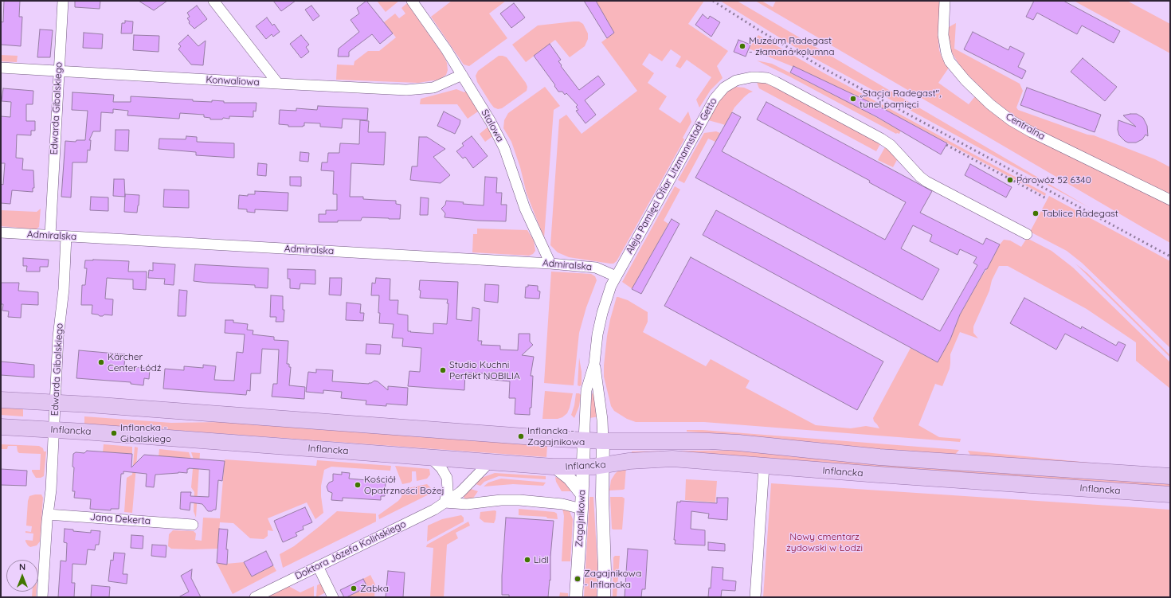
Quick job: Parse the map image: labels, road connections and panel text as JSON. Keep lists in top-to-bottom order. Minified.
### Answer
{"streets":{"main road":["Inflancka"],"street":["Konwaliowa","Edwarda Gibalskiego","Stalowa","Centralna","Aleja Pamięci Ofiar Litzmannstadt Getto","Admiralska","Zagajnikowa","Jana Dekerta","Doktora Józefa Kolińskiego"]},"crossings":[["Konwaliowa","Edwarda Gibalskiego"],["Konwaliowa","Stalowa"],["Edwarda Gibalskiego","Admiralska"],["Edwarda Gibalskiego","Inflancka"],["Edwarda Gibalskiego","Jana Dekerta"],["Stalowa","Admiralska"],["Aleja Pamięci Ofiar Litzmannstadt Getto","Admiralska"],["Aleja Pamięci Ofiar Litzmannstadt Getto","Inflancka"],["Aleja Pamięci Ofiar Litzmannstadt Getto","Zagajnikowa"],["Inflancka","Zagajnikowa"],["Inflancka","Doktora Józefa Kolińskiego"]],"parks":["Nowy cmentarz żydowski w Łodzi"],"places":["Muzeum Radegast - złamana kolumna","„Stacja Radegast\", tunel pamięci","Parowóz 52 6340","Tablice Radegast","Kärcher Center Łódź","Studio Kuchni Perfekt NOBILIA","Inflancka - Gibalskiego","Inflancka - Zagajnikowa","Kościół Opatrzności Bożej","Lidl","Zagajnikowa - Inflancka","Żabka"],"north":"top"}
